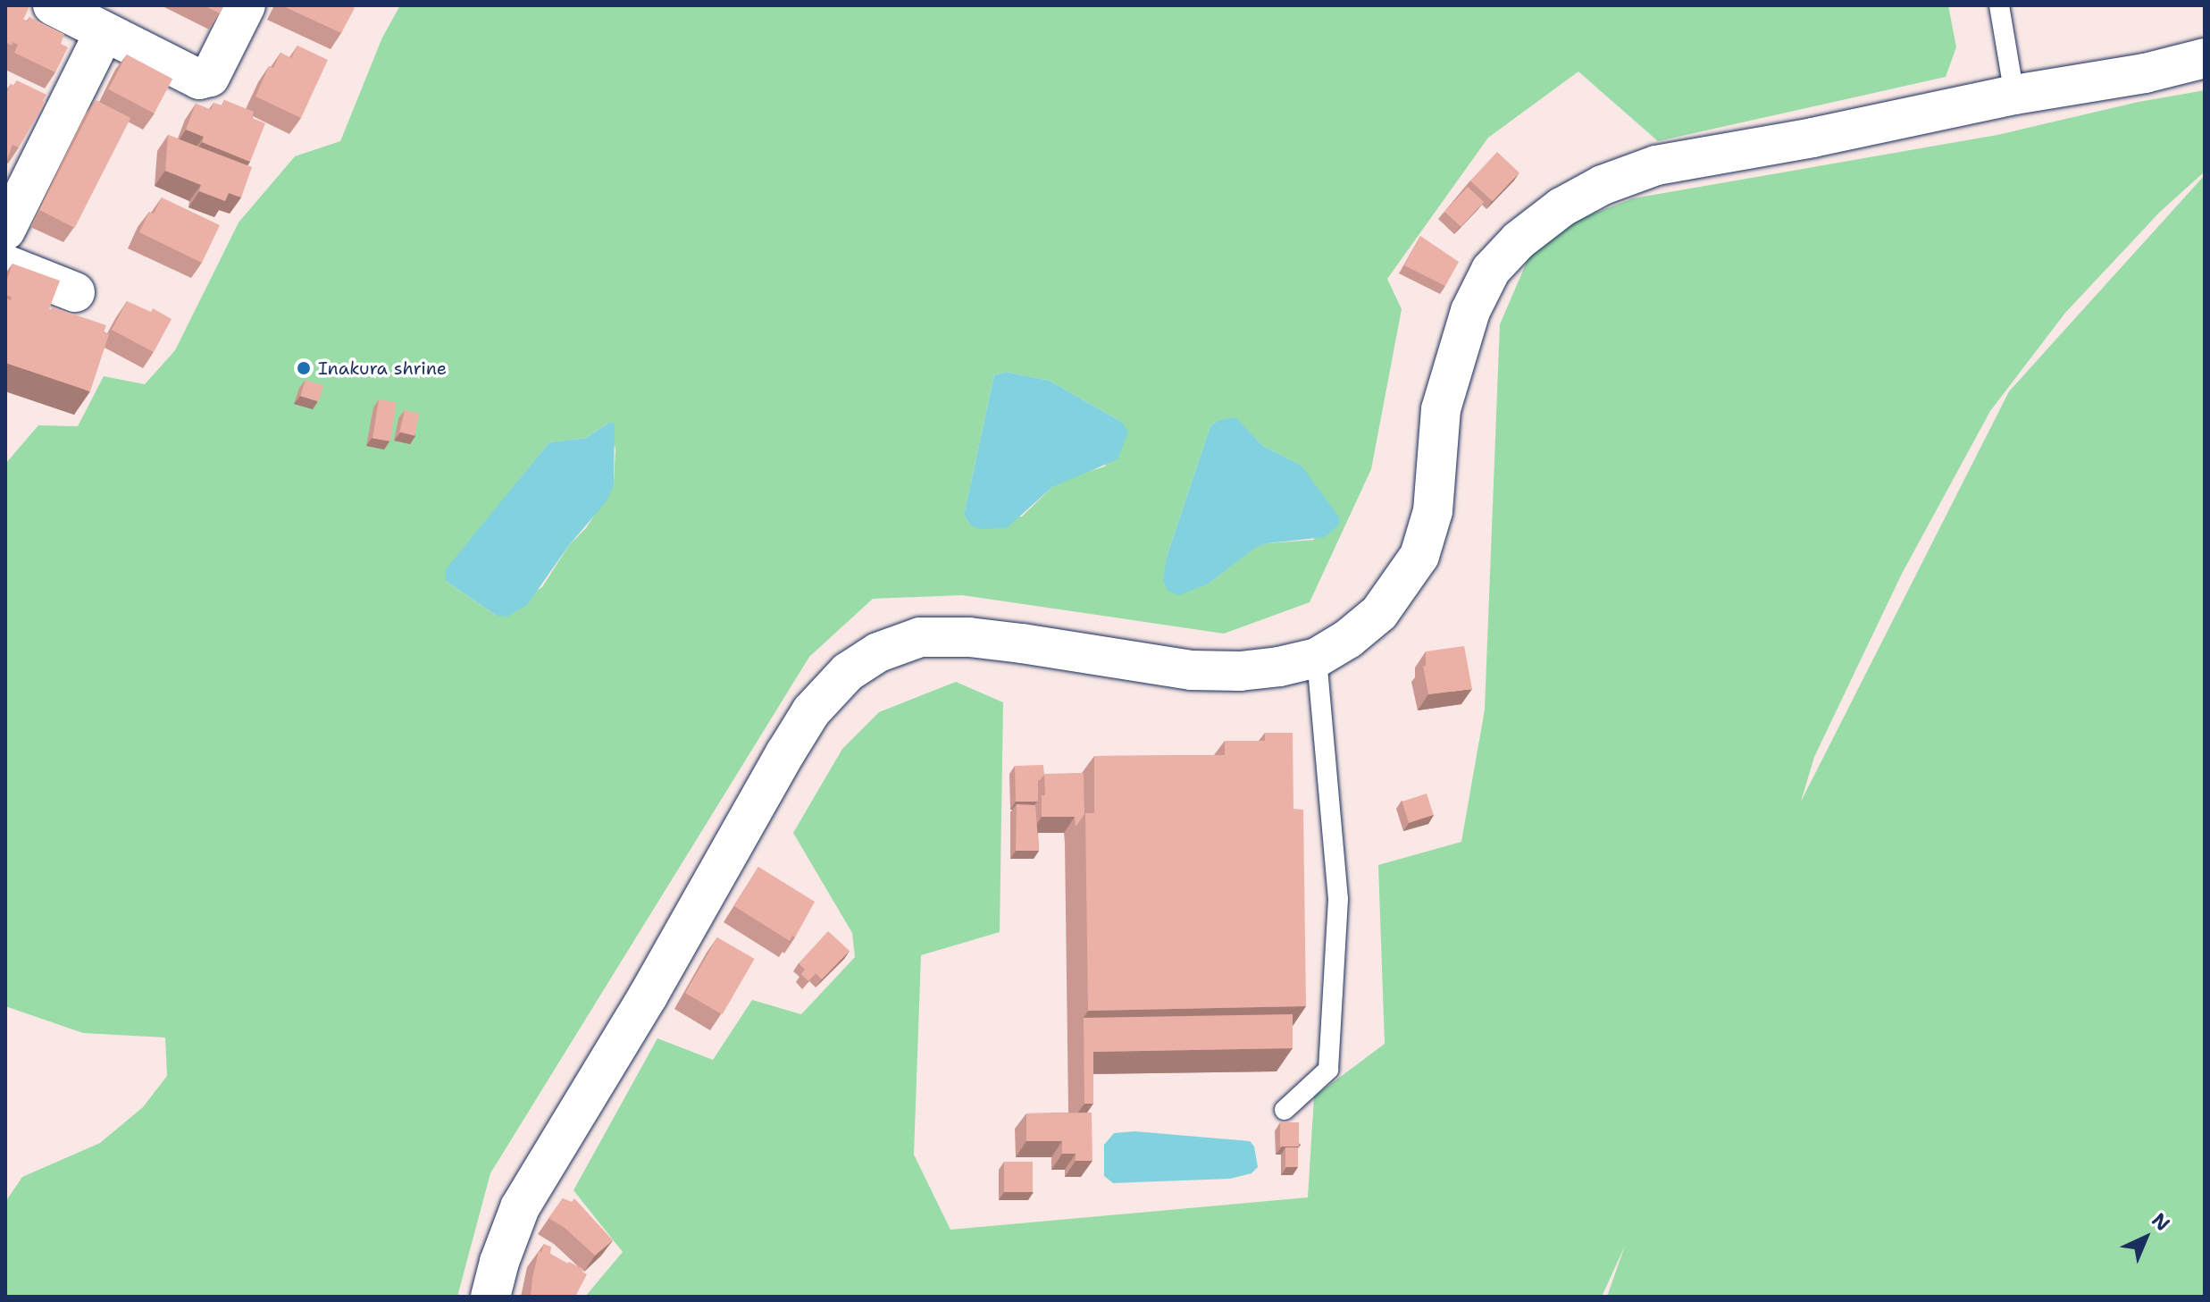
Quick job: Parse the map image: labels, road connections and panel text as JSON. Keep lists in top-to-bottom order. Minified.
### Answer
{"places":["Inakura shrine"],"north":"top right"}
